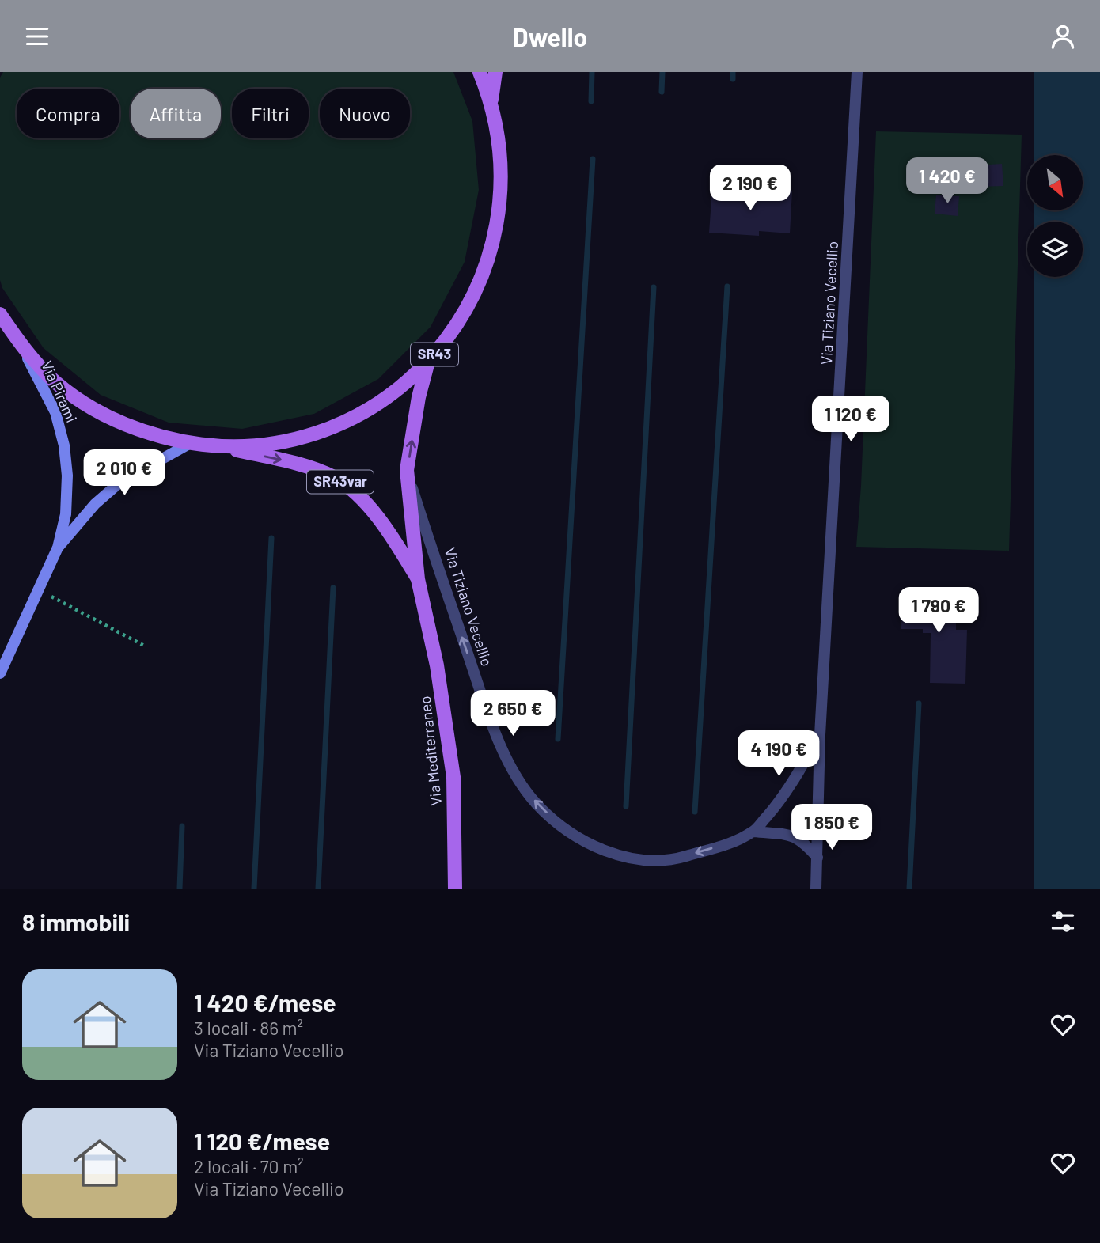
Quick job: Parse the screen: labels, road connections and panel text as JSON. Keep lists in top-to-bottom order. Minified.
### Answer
{"streets":{"main road":["SR43","SR43var","Via Mediterraneo"],"street":["Via Tiziano Vecellio","Via Pirami"]},"crossings":[["Via Tiziano Vecellio","Via Mediterraneo"],["SR43","Via Pirami"],["SR43","Via Mediterraneo"]],"north":"bottom right","page":{"header":"Dwello","chip":["Compra","Affitta","Filtri","Nuovo"],"price":["1 420 €","2 190 €","1 120 €","2 010 €","1 790 €","2 650 €","4 190 €","1 850 €"],"heading":"8 immobili","list":[{"name":"1 420 €/mese","note":"3 locali · 86 m² · Via Tiziano Vecellio"},{"name":"1 120 €/mese","note":"2 locali · 70 m² · Via Tiziano Vecellio"}]}}
